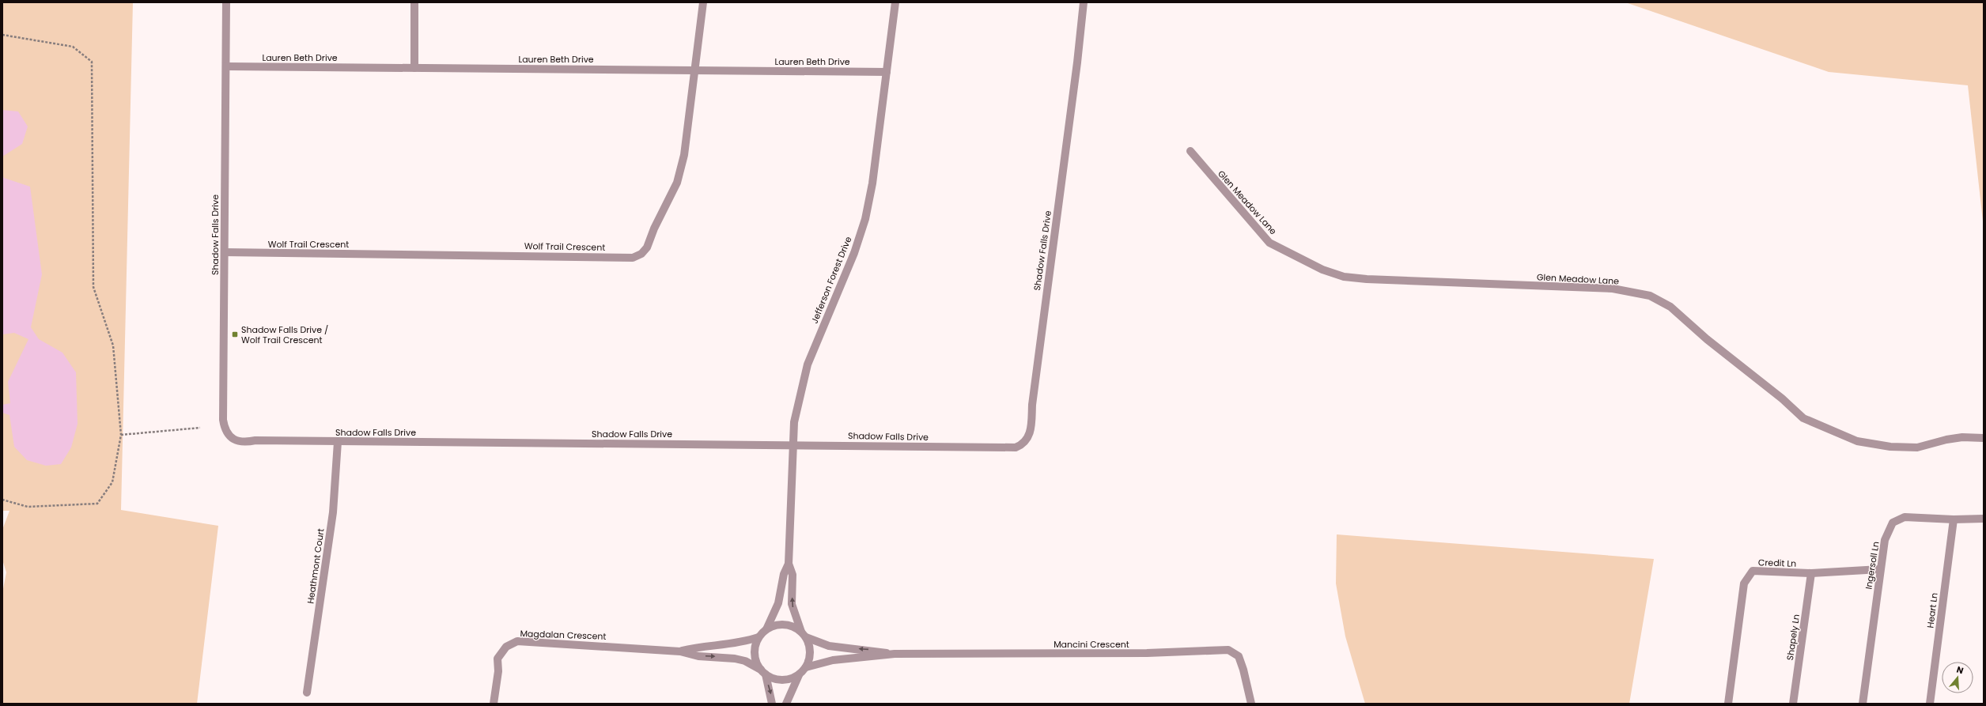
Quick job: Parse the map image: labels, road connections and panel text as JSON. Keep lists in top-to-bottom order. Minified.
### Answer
{"streets":{"street":["Lauren Beth Drive","Glen Meadow Lane","Shadow Falls Drive","Wolf Trail Crescent","Jefferson Forest Drive","Credit Ln","Ingersoll Ln","Heathmont Court","Heart Ln","Magdalan Crescent","Shapely Ln","Mancini Crescent"]},"crossings":[["Lauren Beth Drive","Shadow Falls Drive"],["Lauren Beth Drive","Wolf Trail Crescent"],["Lauren Beth Drive","Jefferson Forest Drive"],["Shadow Falls Drive","Wolf Trail Crescent"],["Shadow Falls Drive","Jefferson Forest Drive"],["Shadow Falls Drive","Heathmont Court"],["Jefferson Forest Drive","Magdalan Crescent"],["Jefferson Forest Drive","Mancini Crescent"],["Credit Ln","Ingersoll Ln"],["Credit Ln","Shapely Ln"],["Ingersoll Ln","Heart Ln"],["Magdalan Crescent","Mancini Crescent"]],"places":{"transit":["Shadow Falls Drive / Wolf Trail Crescent"]},"north":"top"}
